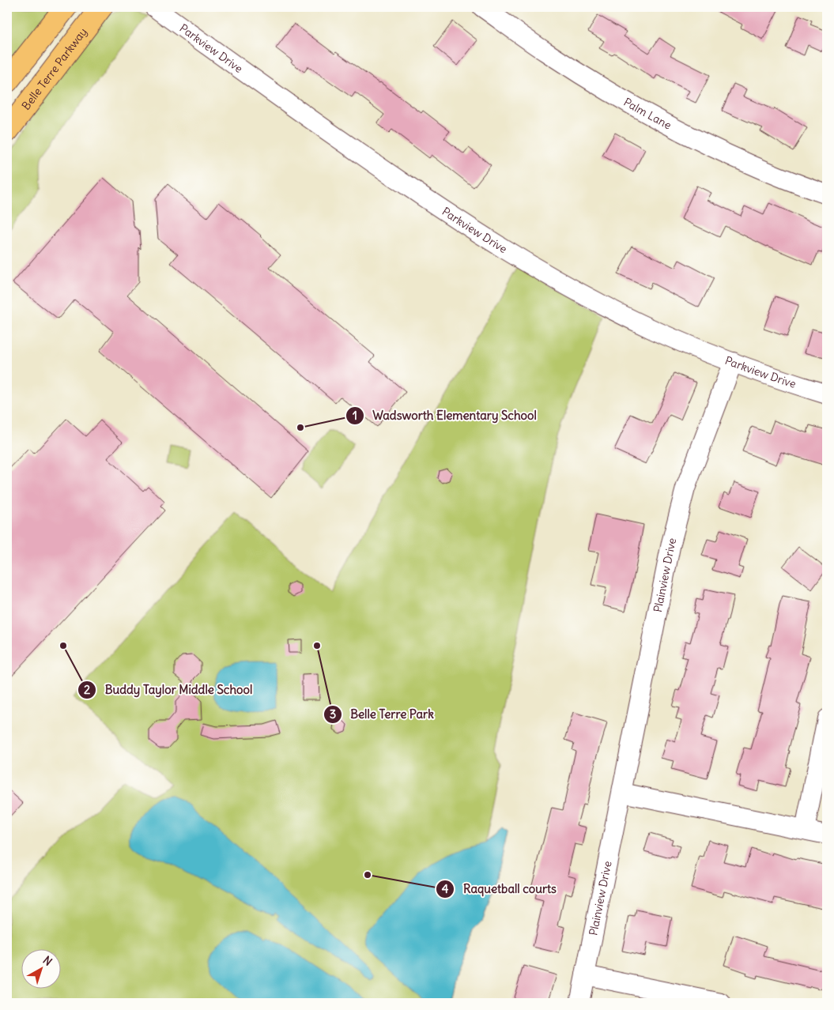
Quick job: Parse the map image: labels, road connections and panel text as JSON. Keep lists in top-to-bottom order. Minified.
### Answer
{"streets":{"main road":["Belle Terre Parkway"],"street":["Parkview Drive","Palm Lane","Plainview Drive"]},"crossings":[["Parkview Drive","Plainview Drive"]],"places":["Wadsworth Elementary School","Buddy Taylor Middle School","Belle Terre Park","Raquetball courts"],"north":"top right"}
